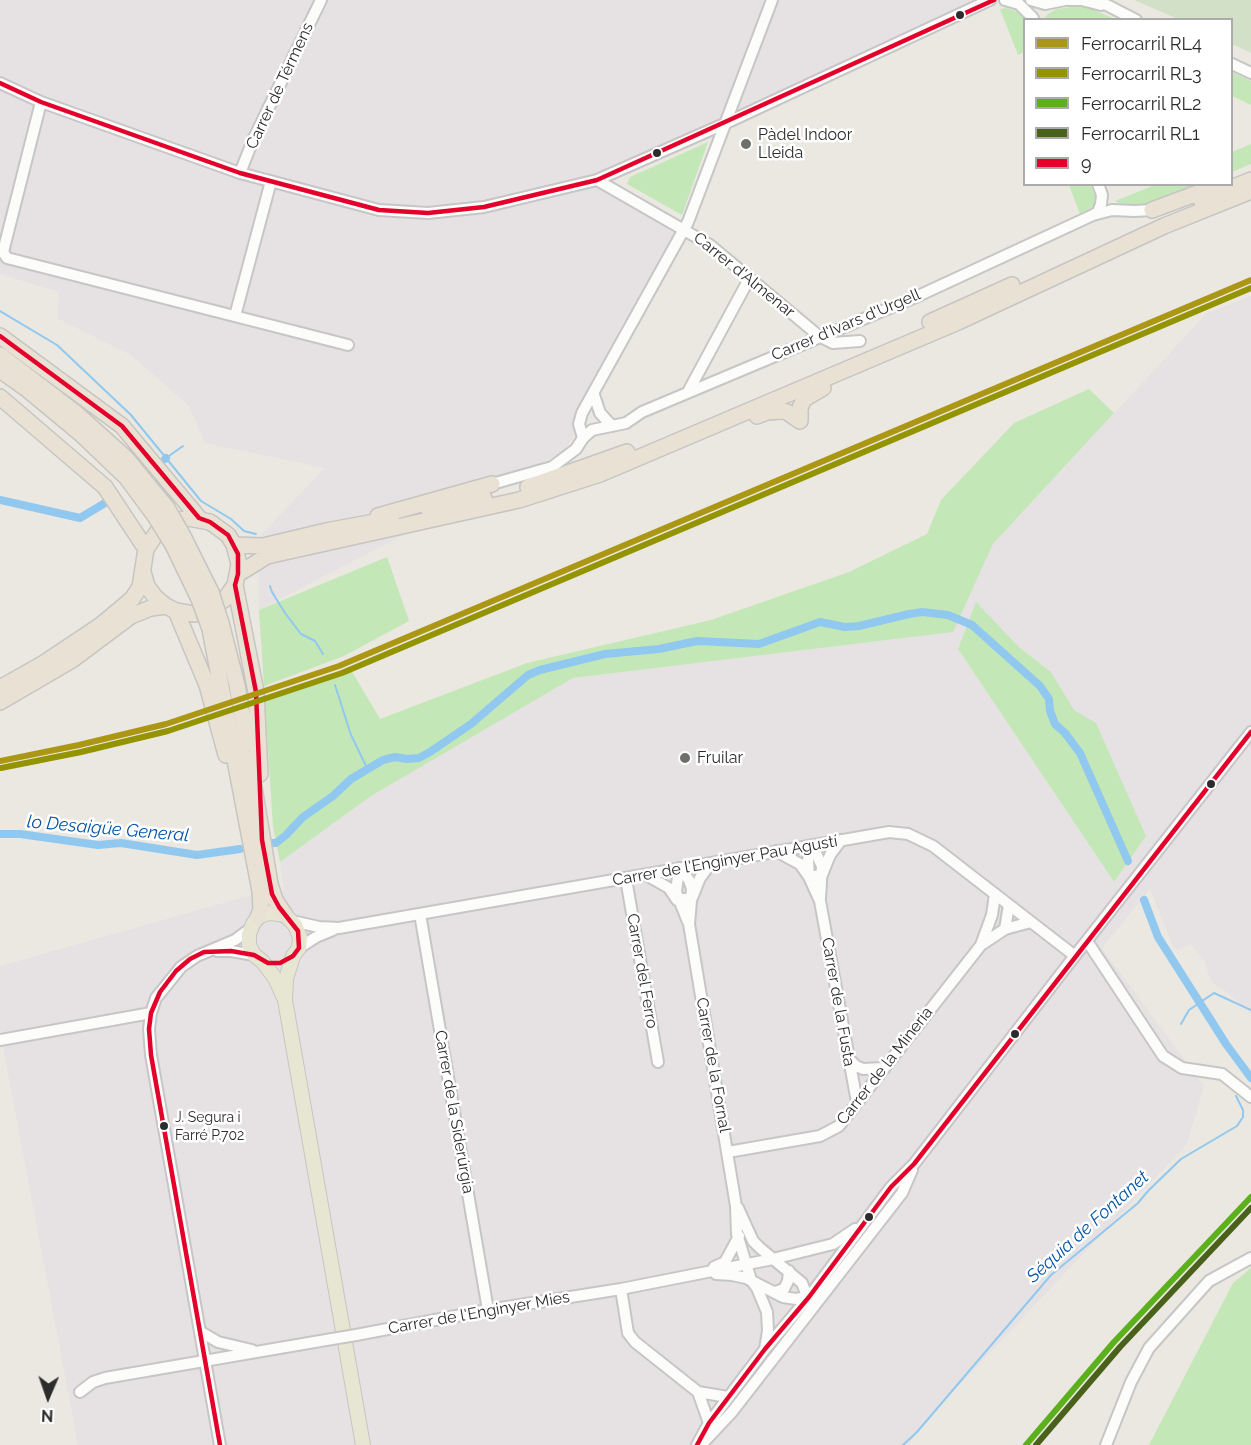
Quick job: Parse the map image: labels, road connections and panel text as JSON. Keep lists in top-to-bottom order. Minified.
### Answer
{"streets":{"street":["Carrer de Térmens","Carrer d'Almenar","Carrer d'Ivars d'Urgell","Carrer de l'Enginyer Pau Agustí","Carrer del Ferro","Carrer de la Fusta","Carrer de la Fornal","Carrer de la Mineria","Carrer de la Siderúrgia","Carrer de l'Enginyer Mies"]},"crossings":[["Carrer d'Almenar","Carrer d'Ivars d'Urgell"],["Carrer de l'Enginyer Pau Agustí","Carrer del Ferro"],["Carrer de l'Enginyer Pau Agustí","Carrer de la Fusta"],["Carrer de l'Enginyer Pau Agustí","Carrer de la Fornal"],["Carrer de l'Enginyer Pau Agustí","Carrer de la Mineria"],["Carrer de l'Enginyer Pau Agustí","Carrer de la Siderúrgia"],["Carrer de la Fusta","Carrer de la Mineria"],["Carrer de la Fornal","Carrer de la Mineria"],["Carrer de la Fornal","Carrer de l'Enginyer Mies"],["Carrer de la Siderúrgia","Carrer de l'Enginyer Mies"]],"water":["lo Desaigüe General","Séquia de Fontanet"],"places":["Pàdel Indoor Lleida","Fruilar","J. Segura i Farré P.702"],"lines":["transit line 9","rail line RL4","rail line RL3","rail line RL2","rail line RL1"],"legend":["Ferrocarril RL4","Ferrocarril RL3","Ferrocarril RL2","Ferrocarril RL1","9"],"north":"bottom"}
